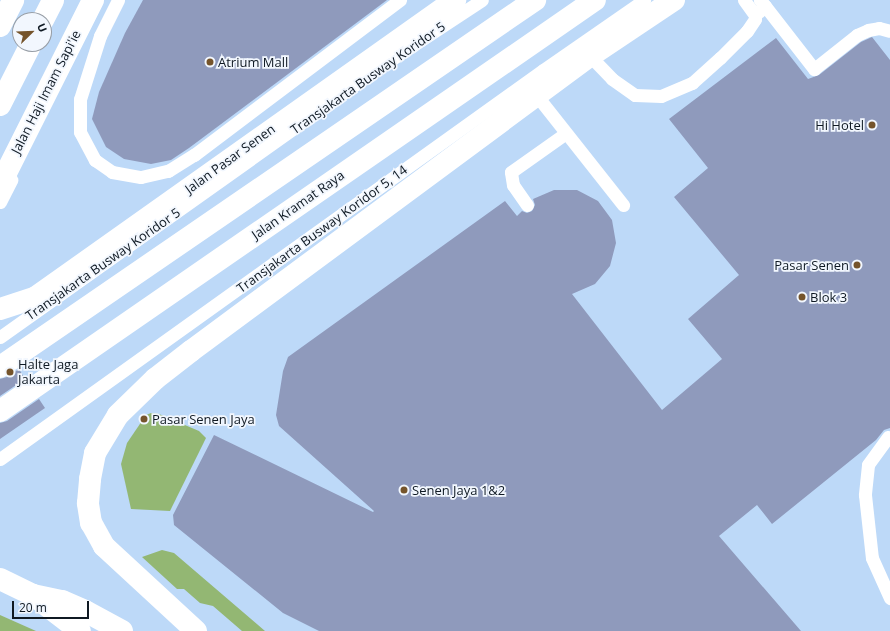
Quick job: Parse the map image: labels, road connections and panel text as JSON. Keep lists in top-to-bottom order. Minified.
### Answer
{"streets":{"main road":["Jalan Haji Imam Sapi'ie","Jalan Pasar Senen","Jalan Kramat Raya"],"lane":["Transjakarta Busway Koridor 5","Transjakarta Busway Koridor 5, 14"]},"places":["Atrium Mall","Hi Hotel","Pasar Senen","Blok 3","Halte Jaga Jakarta","Pasar Senen Jaya","Senen Jaya 1&2"],"scale_bar":"20 m","north":"top right"}
